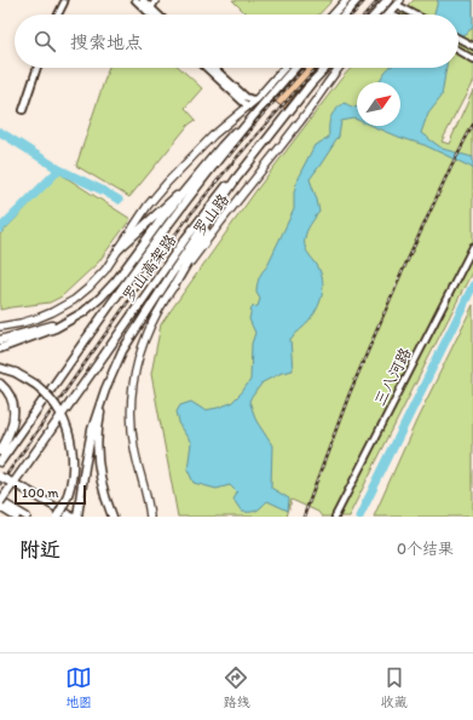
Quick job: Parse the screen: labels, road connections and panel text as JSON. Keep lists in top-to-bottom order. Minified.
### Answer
{"streets":{"highway":["罗山高架路"],"main road":["罗山路"],"street":["三八河路"]},"scale_bar":"100 m","north":"top right","page":{"search":"搜索地点","scale":"100 m","heading":["附近","0个结果"],"nav":["地图","路线","收藏"]}}
